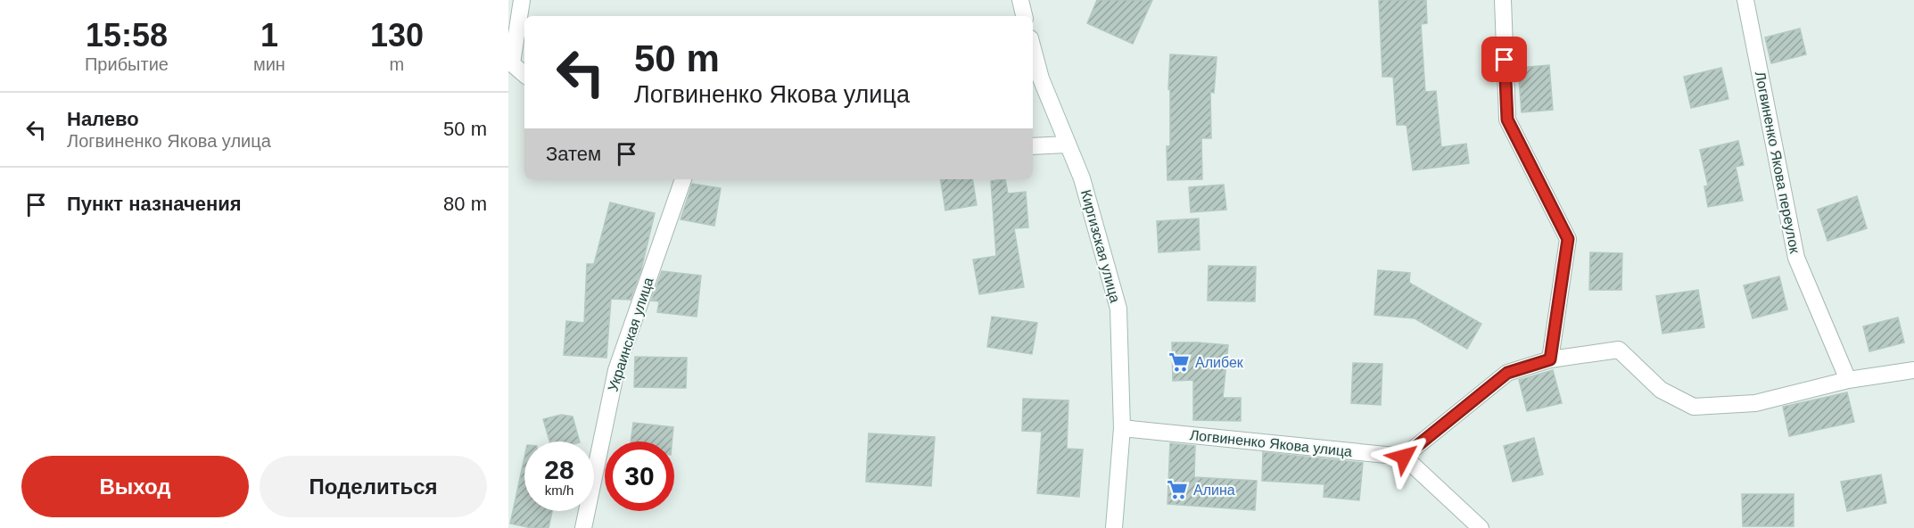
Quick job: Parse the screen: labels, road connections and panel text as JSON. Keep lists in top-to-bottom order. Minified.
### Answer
{"streets":{"street":["Логвиненко Якова переулок","Киргизская улица","Украинская улица","Логвиненко Якова улица"]},"crossings":[["Киргизская улица","Логвиненко Якова улица"]],"places":{"supermarket":["Алибек","Алина"]},"page":{"eta":["15:58","Прибытие","1","мин","130","m"],"turn":["50 m","Логвиненко Якова улица"],"list":[{"name":"Налево","note":"Логвиненко Якова улица","value":"50 m"},{"name":"Пункт назначения","value":"80 m"}],"then":"Затем","speed":"28 km/h","limit":"30","buttons":["Выход","Поделиться"]}}
